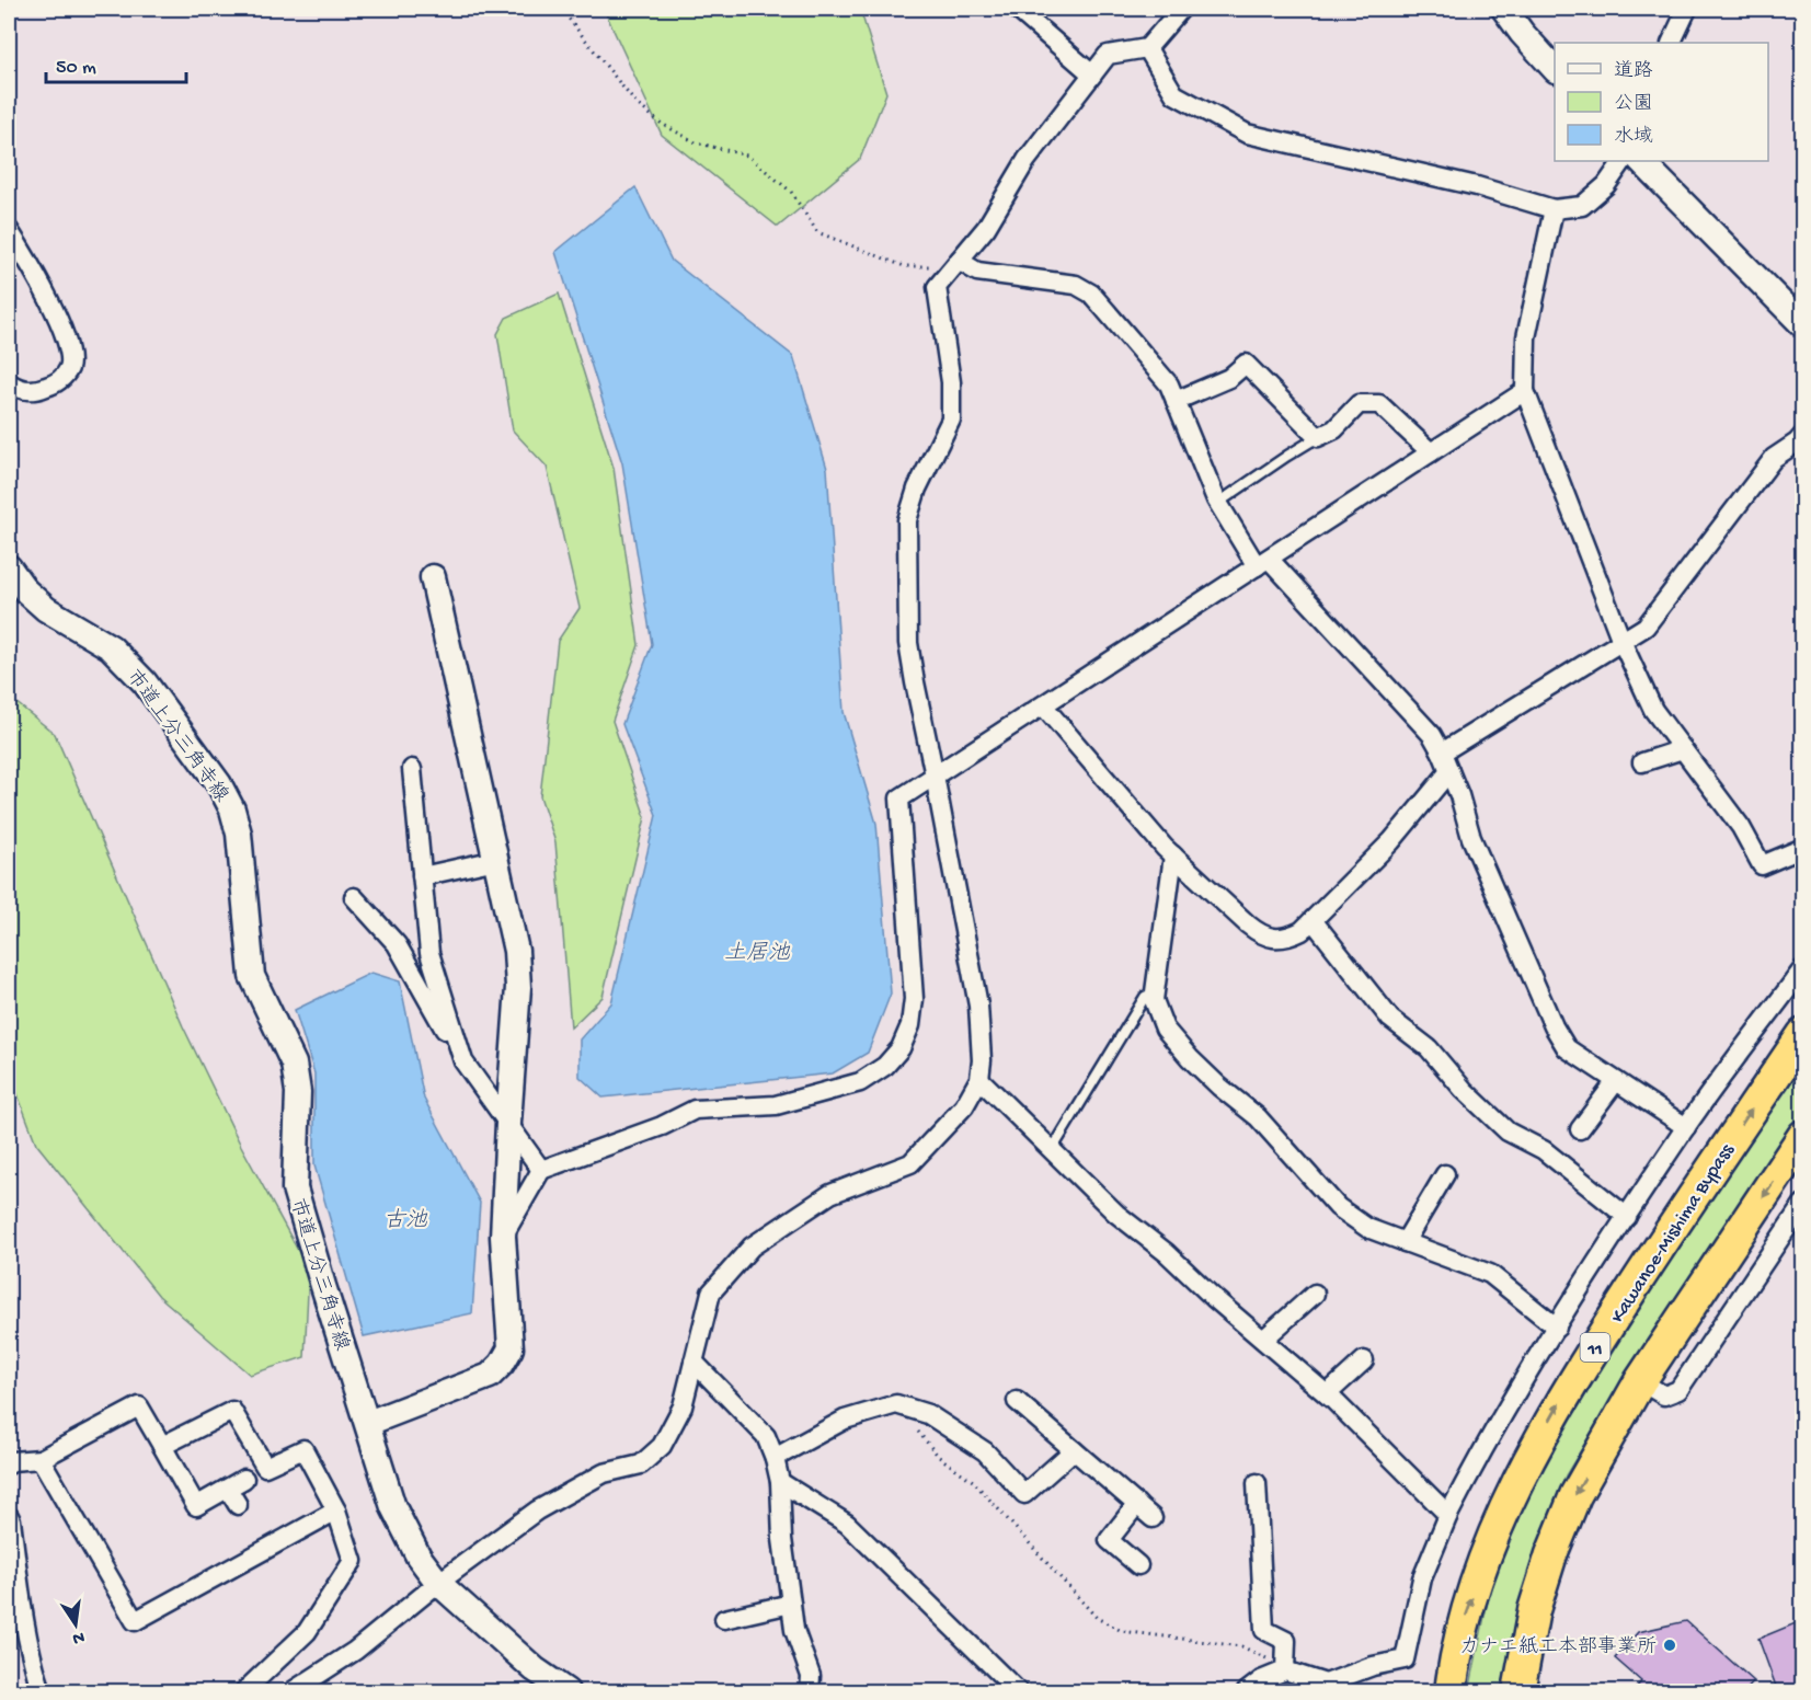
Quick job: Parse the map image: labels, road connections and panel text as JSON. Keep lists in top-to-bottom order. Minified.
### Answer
{"streets":{"highway":["Kawanoe-Mishima Bypass","11"],"street":["市道上分三角寺線"]},"water":["土居池","古池"],"places":["カナエ紙工本部事業所"],"legend":["道路","公園","水域"],"scale_bar":"50 m","north":"bottom"}
